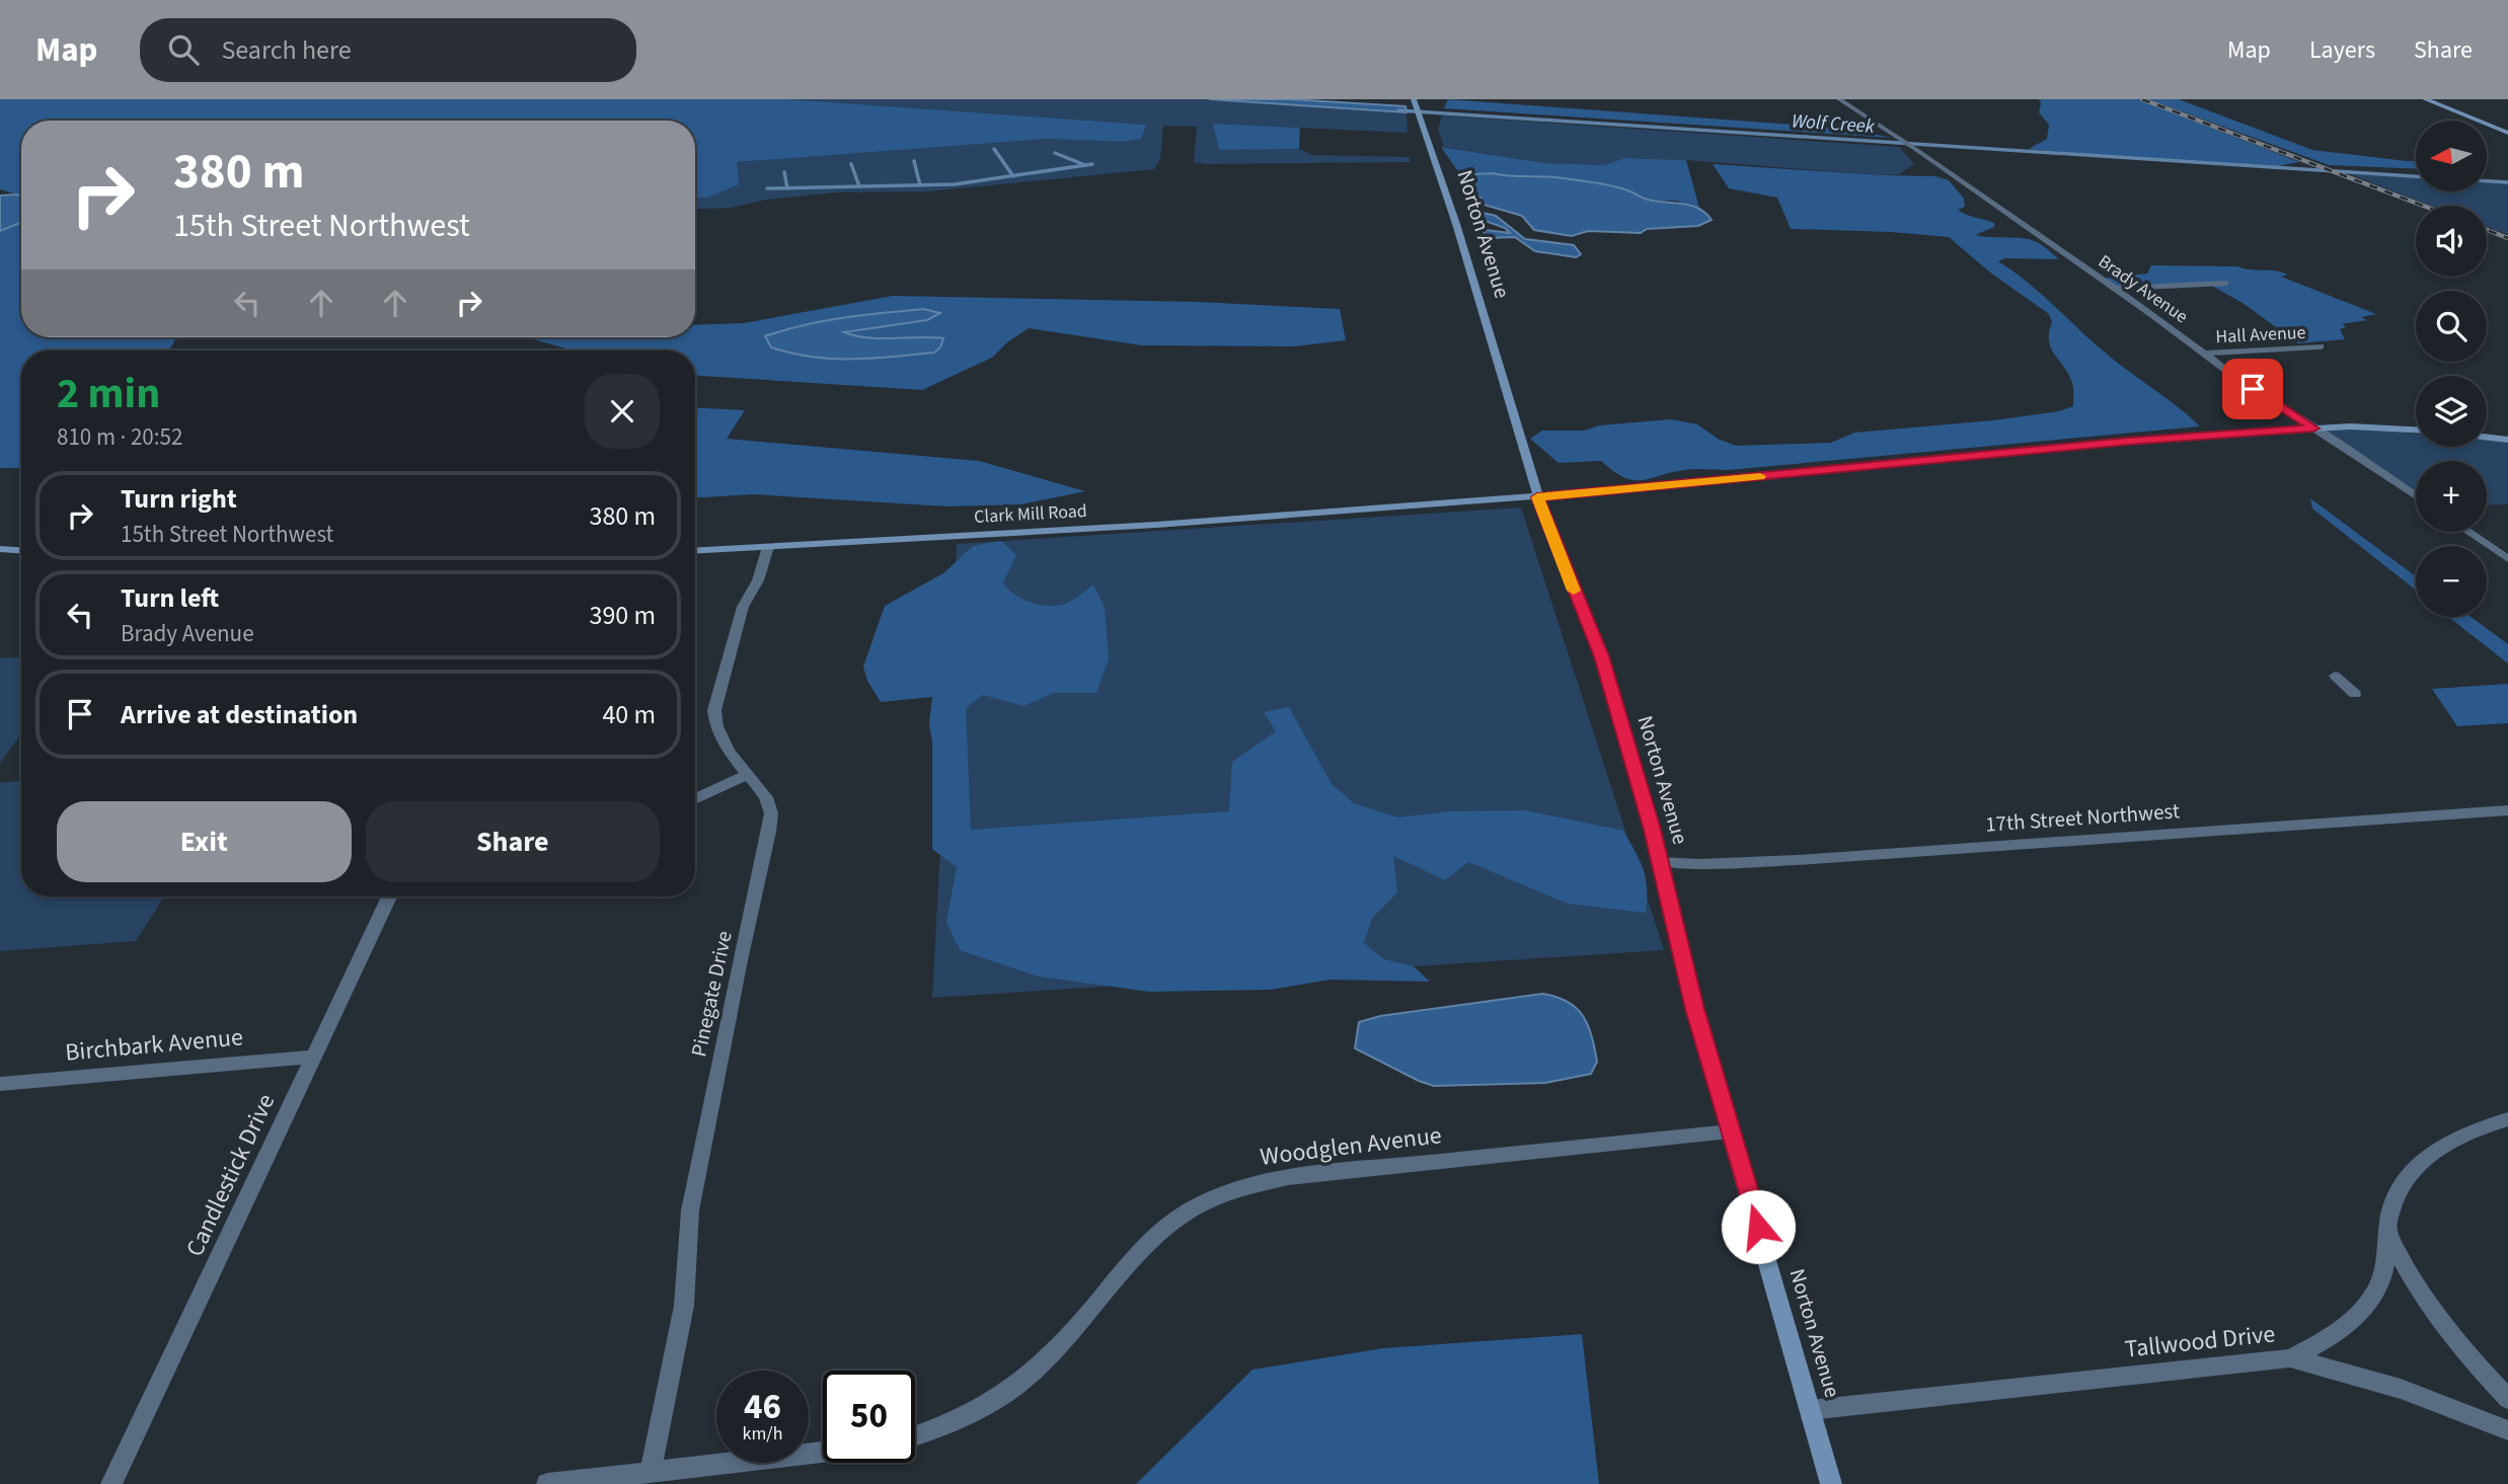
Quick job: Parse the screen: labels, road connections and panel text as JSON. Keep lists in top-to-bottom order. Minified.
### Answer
{"streets":{"main road":["Norton Avenue","Clark Mill Road"],"street":["Brady Avenue","Hall Avenue","17th Street Northwest","Pinegate Drive","Birchbark Avenue","Woodglen Avenue","Candlestick Drive","Tallwood Drive"]},"crossings":[["Norton Avenue","Clark Mill Road"],["Norton Avenue","17th Street Northwest"],["Norton Avenue","Woodglen Avenue"],["Norton Avenue","Tallwood Drive"],["Brady Avenue","Hall Avenue"],["Brady Avenue","Clark Mill Road"],["Clark Mill Road","Pinegate Drive"],["Birchbark Avenue","Candlestick Drive"]],"water":["Wolf Creek"],"north":"left","page":{"header":"Map","search":"Search here","nav":["Map","Layers","Share"],"map_buttons":["+","−"],"turn":["380 m","15th Street Northwest"],"heading":["2 min","810 m · 20:52"],"list":[{"name":"Turn right","note":"15th Street Northwest","value":"380 m"},{"name":"Turn left","note":"Brady Avenue","value":"390 m"},{"name":"Arrive at destination","value":"40 m"}],"buttons":["Exit","Share"],"speed":"46 km/h","limit":"50"}}
